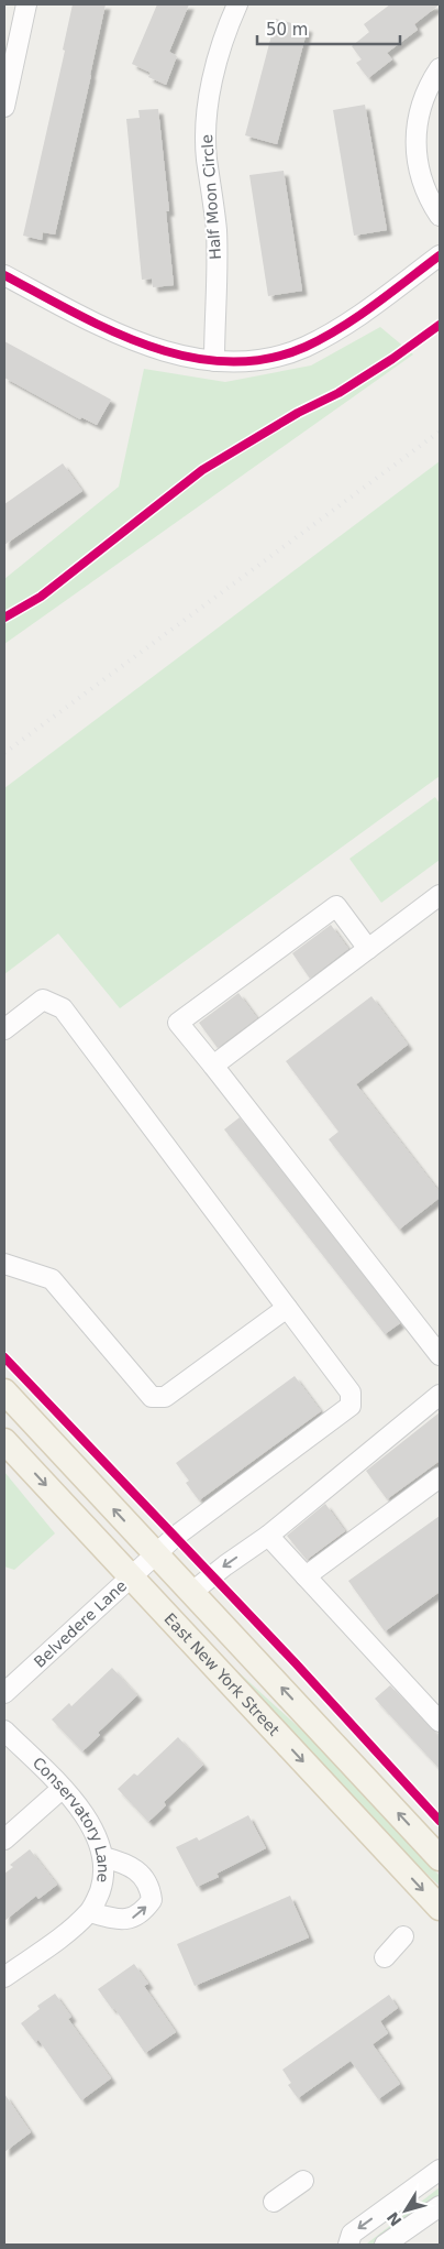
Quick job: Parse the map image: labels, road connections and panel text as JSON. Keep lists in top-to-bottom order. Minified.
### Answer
{"streets":{"main road":["East New York Street"],"street":["Half Moon Circle","Belvedere Lane","Conservatory Lane"]},"crossings":[["Belvedere Lane","East New York Street"]],"scale_bar":"50 m","north":"bottom left"}
